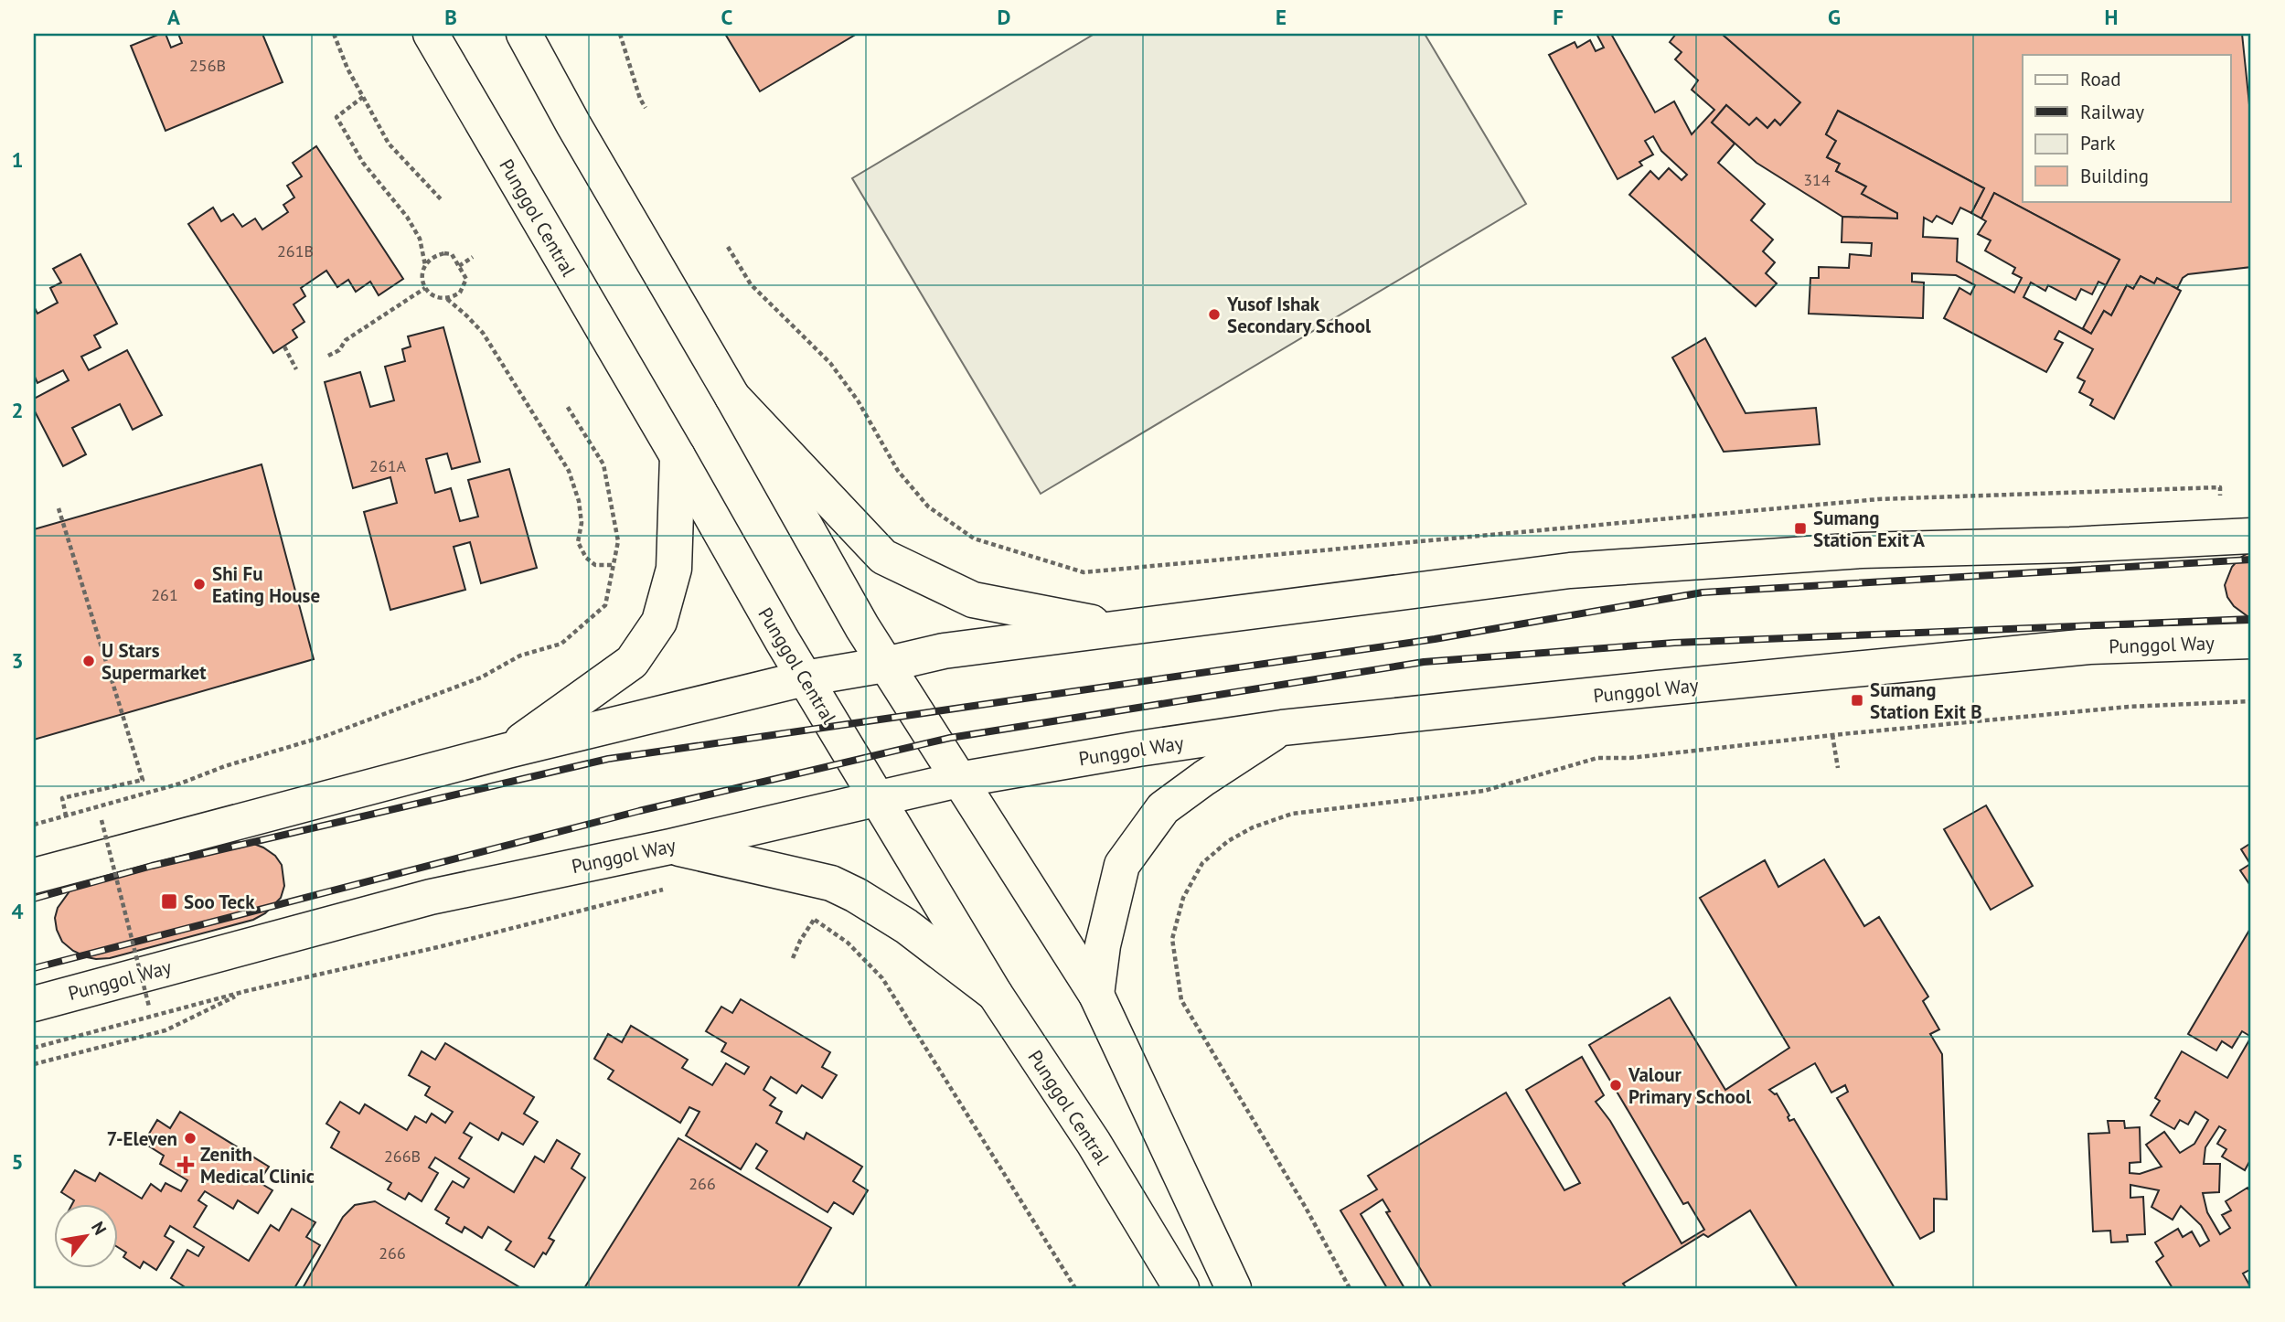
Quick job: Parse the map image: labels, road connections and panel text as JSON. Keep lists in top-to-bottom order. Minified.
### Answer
{"streets":{"main road":["Punggol Central","Punggol Way"]},"crossings":[["Punggol Central","Punggol Way"]],"places":{"other":["Yusof Ishak Secondary School","Shi Fu Eating House","U Stars Supermarket","Valour Primary School","7-Eleven"],"transit":["Sumang Station Exit A","Sumang Station Exit B","Soo Teck"],"health":["Zenith Medical Clinic"]},"house_numbers":["256B","314","261B","261A","261","266B","266","266"],"legend":["Road","Railway","Park","Building"],"north":"top right","grid":{"columns":["A","B","C","D","E","F","G","H"],"rows":["1","2","3","4","5"]}}
